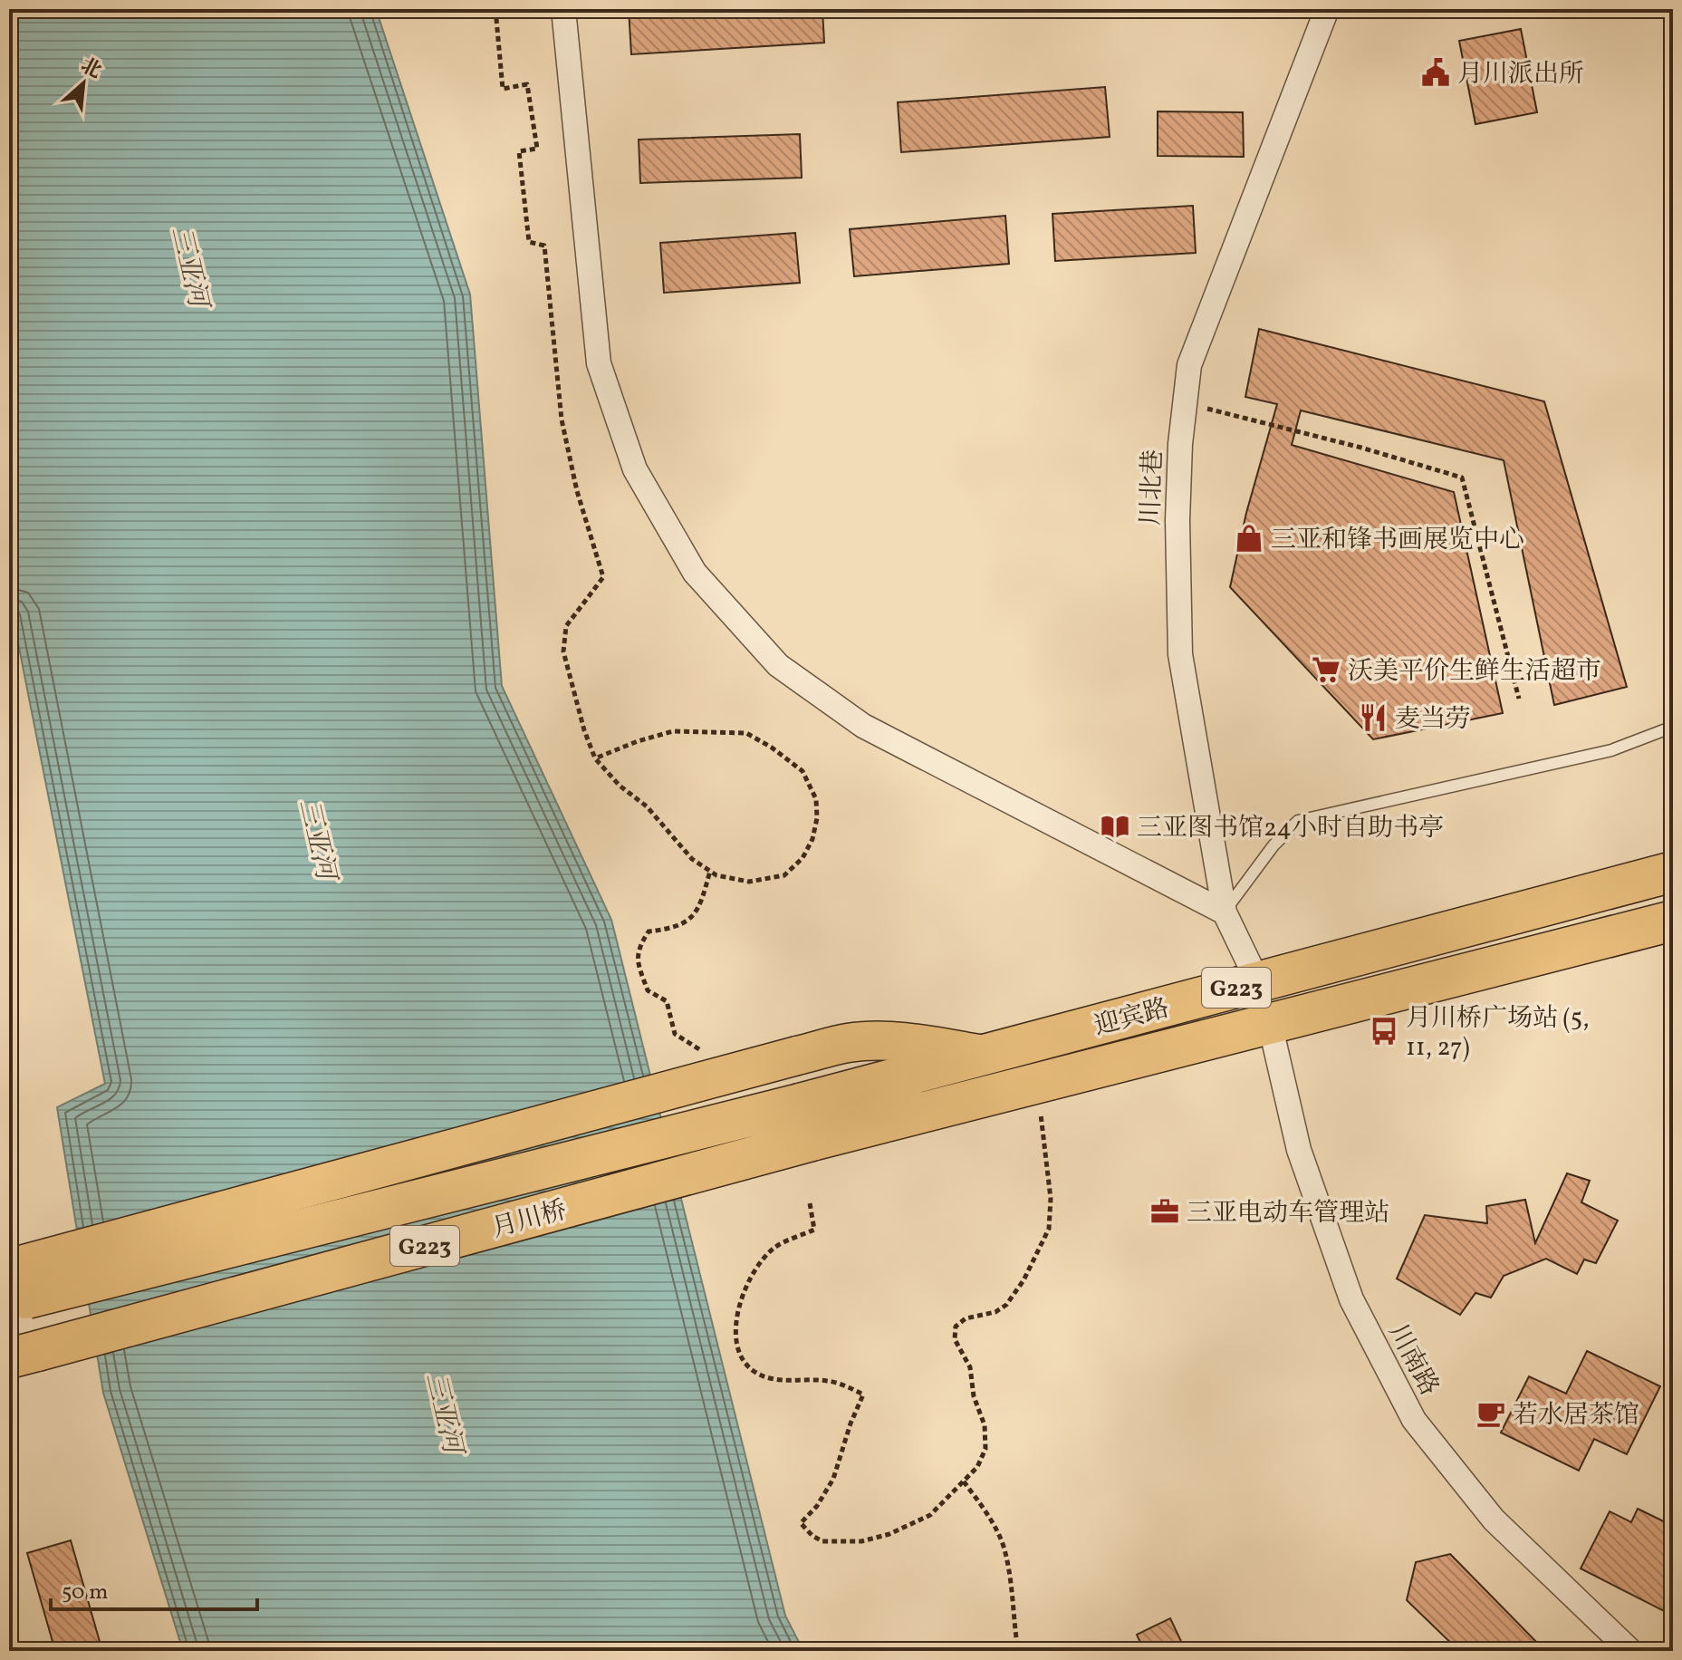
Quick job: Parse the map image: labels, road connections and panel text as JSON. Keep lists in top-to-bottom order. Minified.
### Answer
{"streets":{"highway":["G223","迎宾路","月川桥"],"street":["川北巷","川南路"]},"crossings":[["川北巷","迎宾路"],["迎宾路","月川桥"],["迎宾路","川南路"]],"water":["三亚河"],"places":{"public building":["月川派出所"],"shop":["三亚和锋书画展览中心"],"supermarket":["沃美平价生鲜生活超市"],"restaurant":["麦当劳"],"library":["三亚图书馆24小时自助书亭"],"bus stop":["月川桥广场站 (5, 11, 27)"],"office":["三亚电动车管理站"],"cafe":["若水居茶馆"]},"scale_bar":"50 m","north":"top right"}
